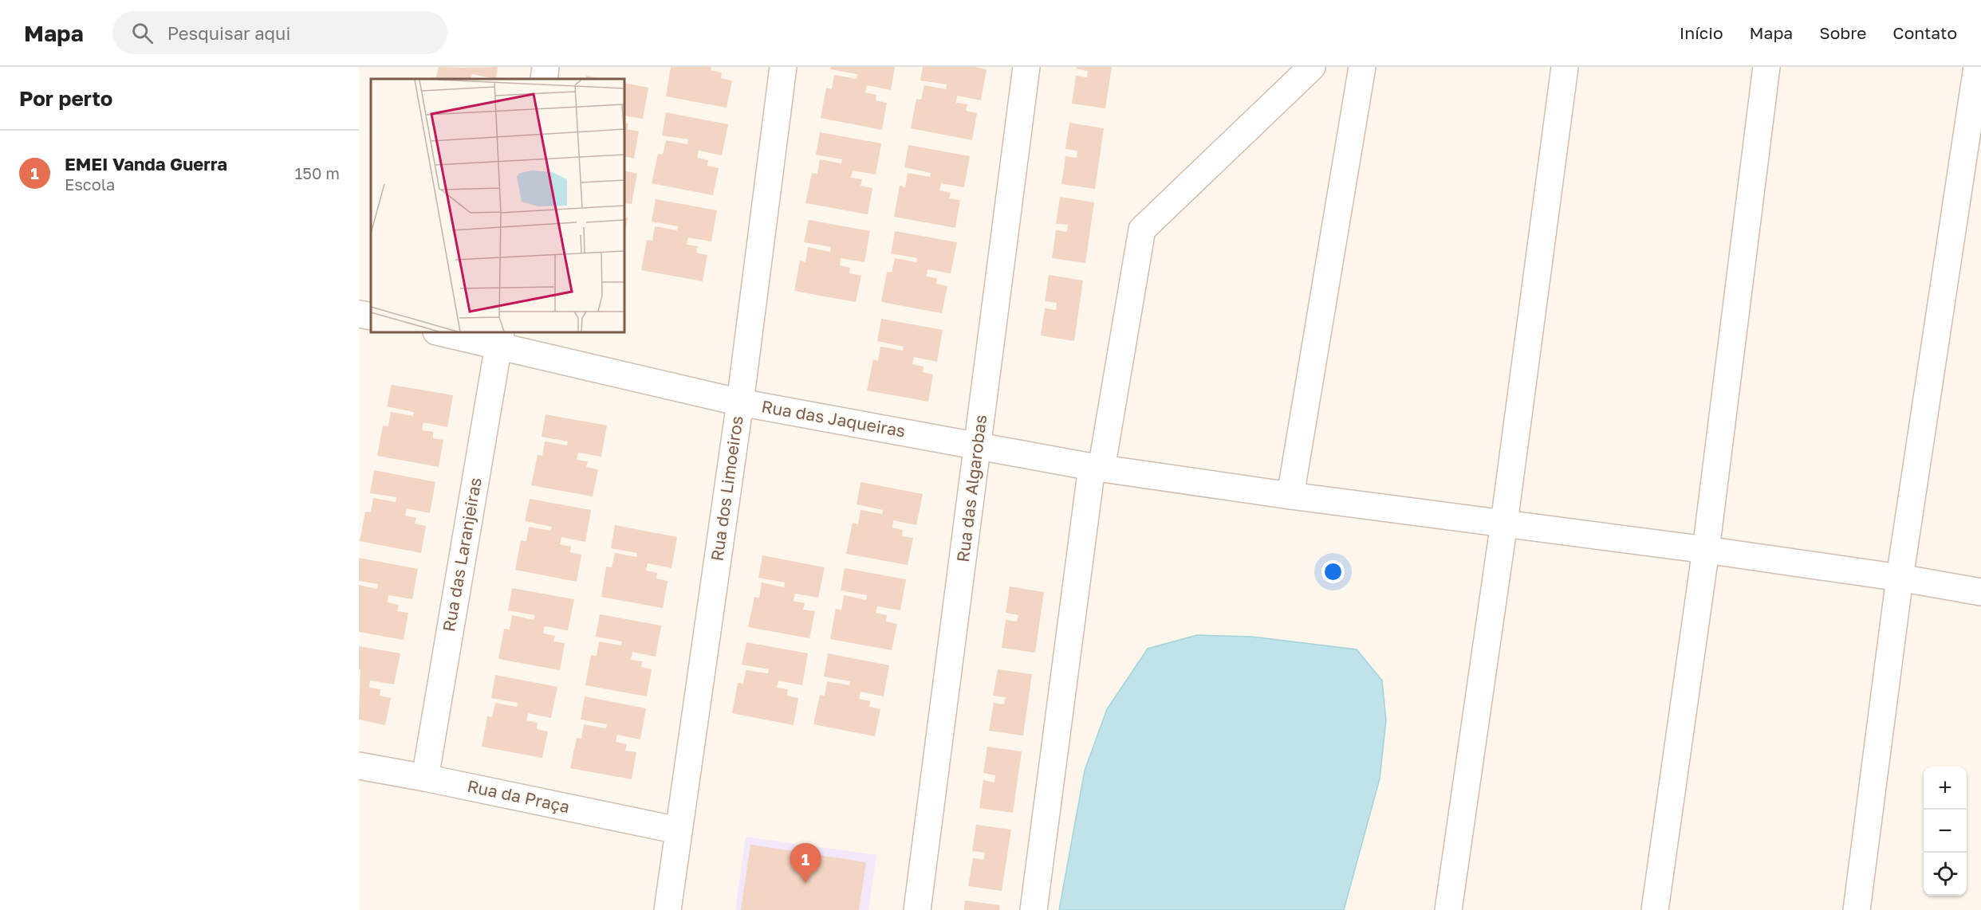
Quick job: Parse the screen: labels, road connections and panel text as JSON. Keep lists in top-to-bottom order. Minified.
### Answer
{"streets":{"street":["Rua das Jaqueiras","Rua dos Limoeiros","Rua das Algarobas","Rua das Laranjeiras","Rua da Praça"]},"crossings":[["Rua das Jaqueiras","Rua dos Limoeiros"],["Rua das Jaqueiras","Rua das Algarobas"],["Rua das Jaqueiras","Rua das Laranjeiras"],["Rua dos Limoeiros","Rua da Praça"],["Rua das Laranjeiras","Rua da Praça"]],"page":{"header":"Mapa","search":"Pesquisar aqui","nav":["Início","Mapa","Sobre","Contato"],"heading":"Por perto","list":[{"mark":"1","name":"EMEI Vanda Guerra","note":"Escola","value":"150 m"}],"map_buttons":["+","−"],"pins":"1"}}
